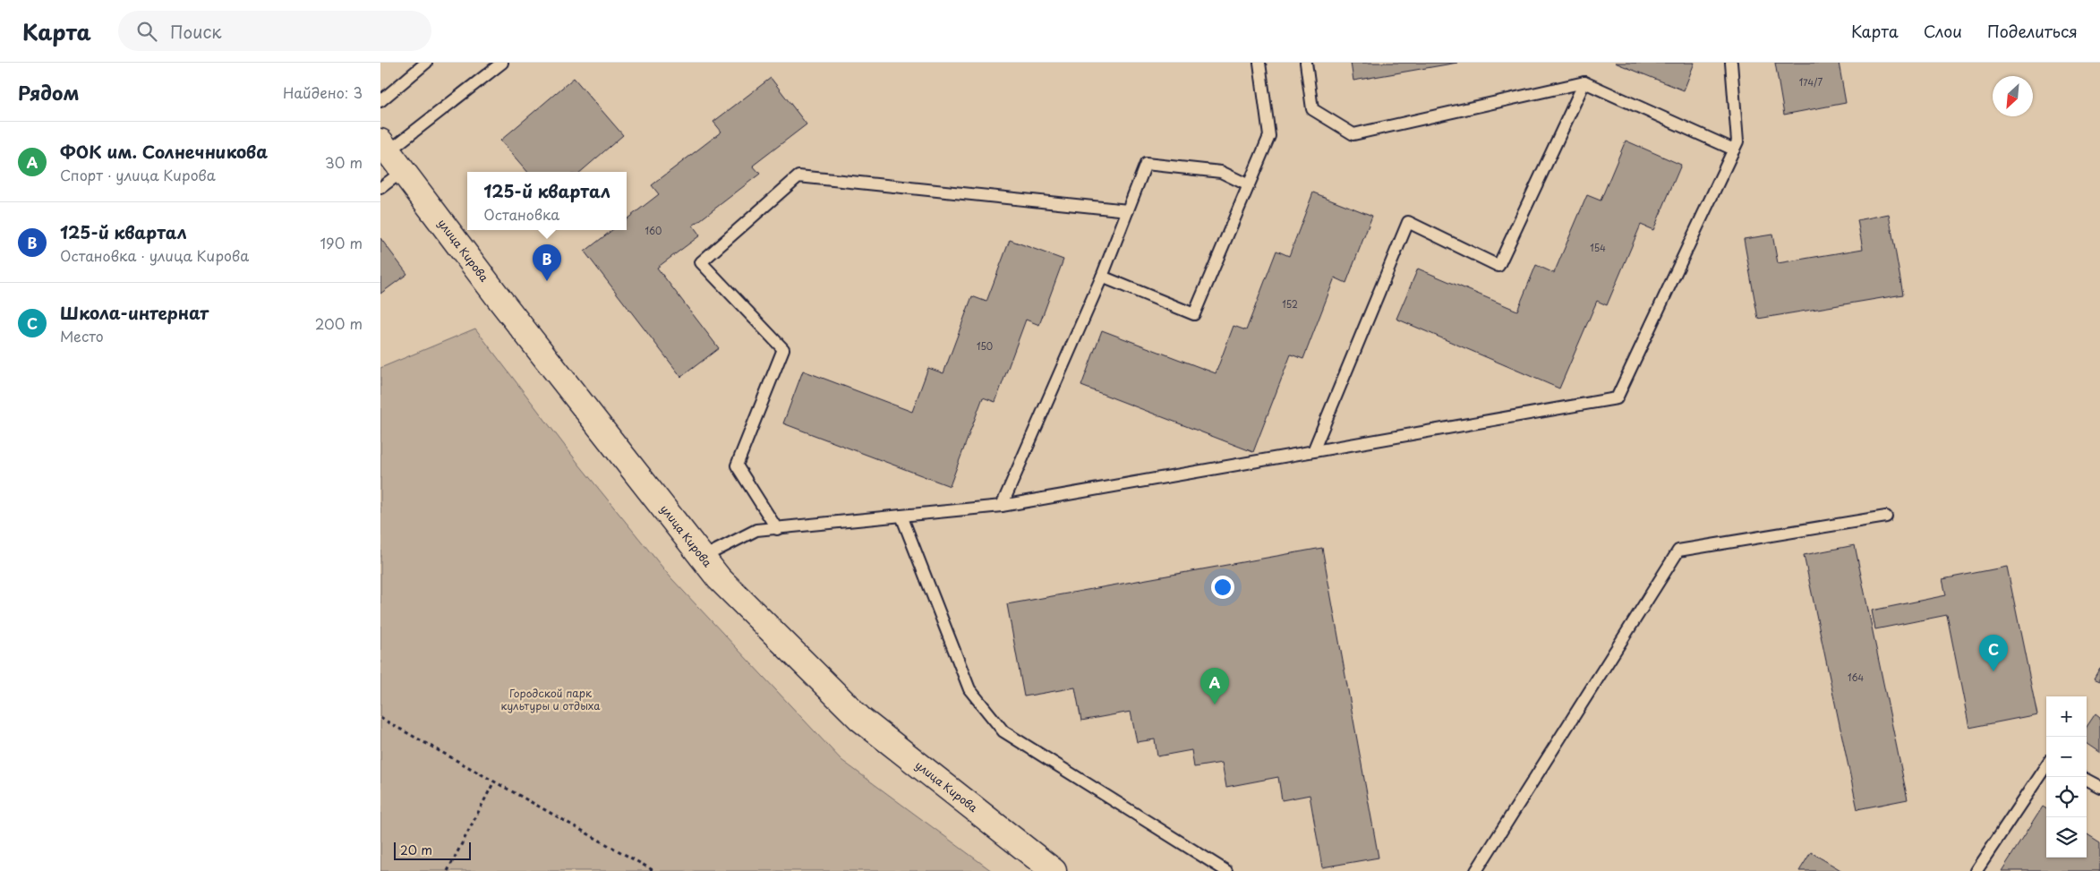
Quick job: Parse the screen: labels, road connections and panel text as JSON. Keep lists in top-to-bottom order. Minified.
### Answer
{"streets":{"main road":["улица Кирова"]},"parks":["Городской парк культуры и отдыха"],"house_numbers":["174/7","160","154","152","150","164"],"scale_bar":"20 m","north":"bottom left","page":{"header":"Карта","search":"Поиск","nav":["Карта","Слои","Поделиться"],"heading":["Рядом","Найдено: 3"],"list":[{"mark":"A","name":"ФОК им. Солнечникова","note":"Спорт · улица Кирова","value":"30 m"},{"mark":"B","name":"125-й квартал","note":"Остановка · улица Кирова","value":"190 m"},{"mark":"C","name":"Школа-интернат","note":"Место","value":"200 m"}],"popup":["125-й квартал","Остановка"],"pins":["B","C","A"],"map_buttons":["+","−"],"scale":"20 m"}}
